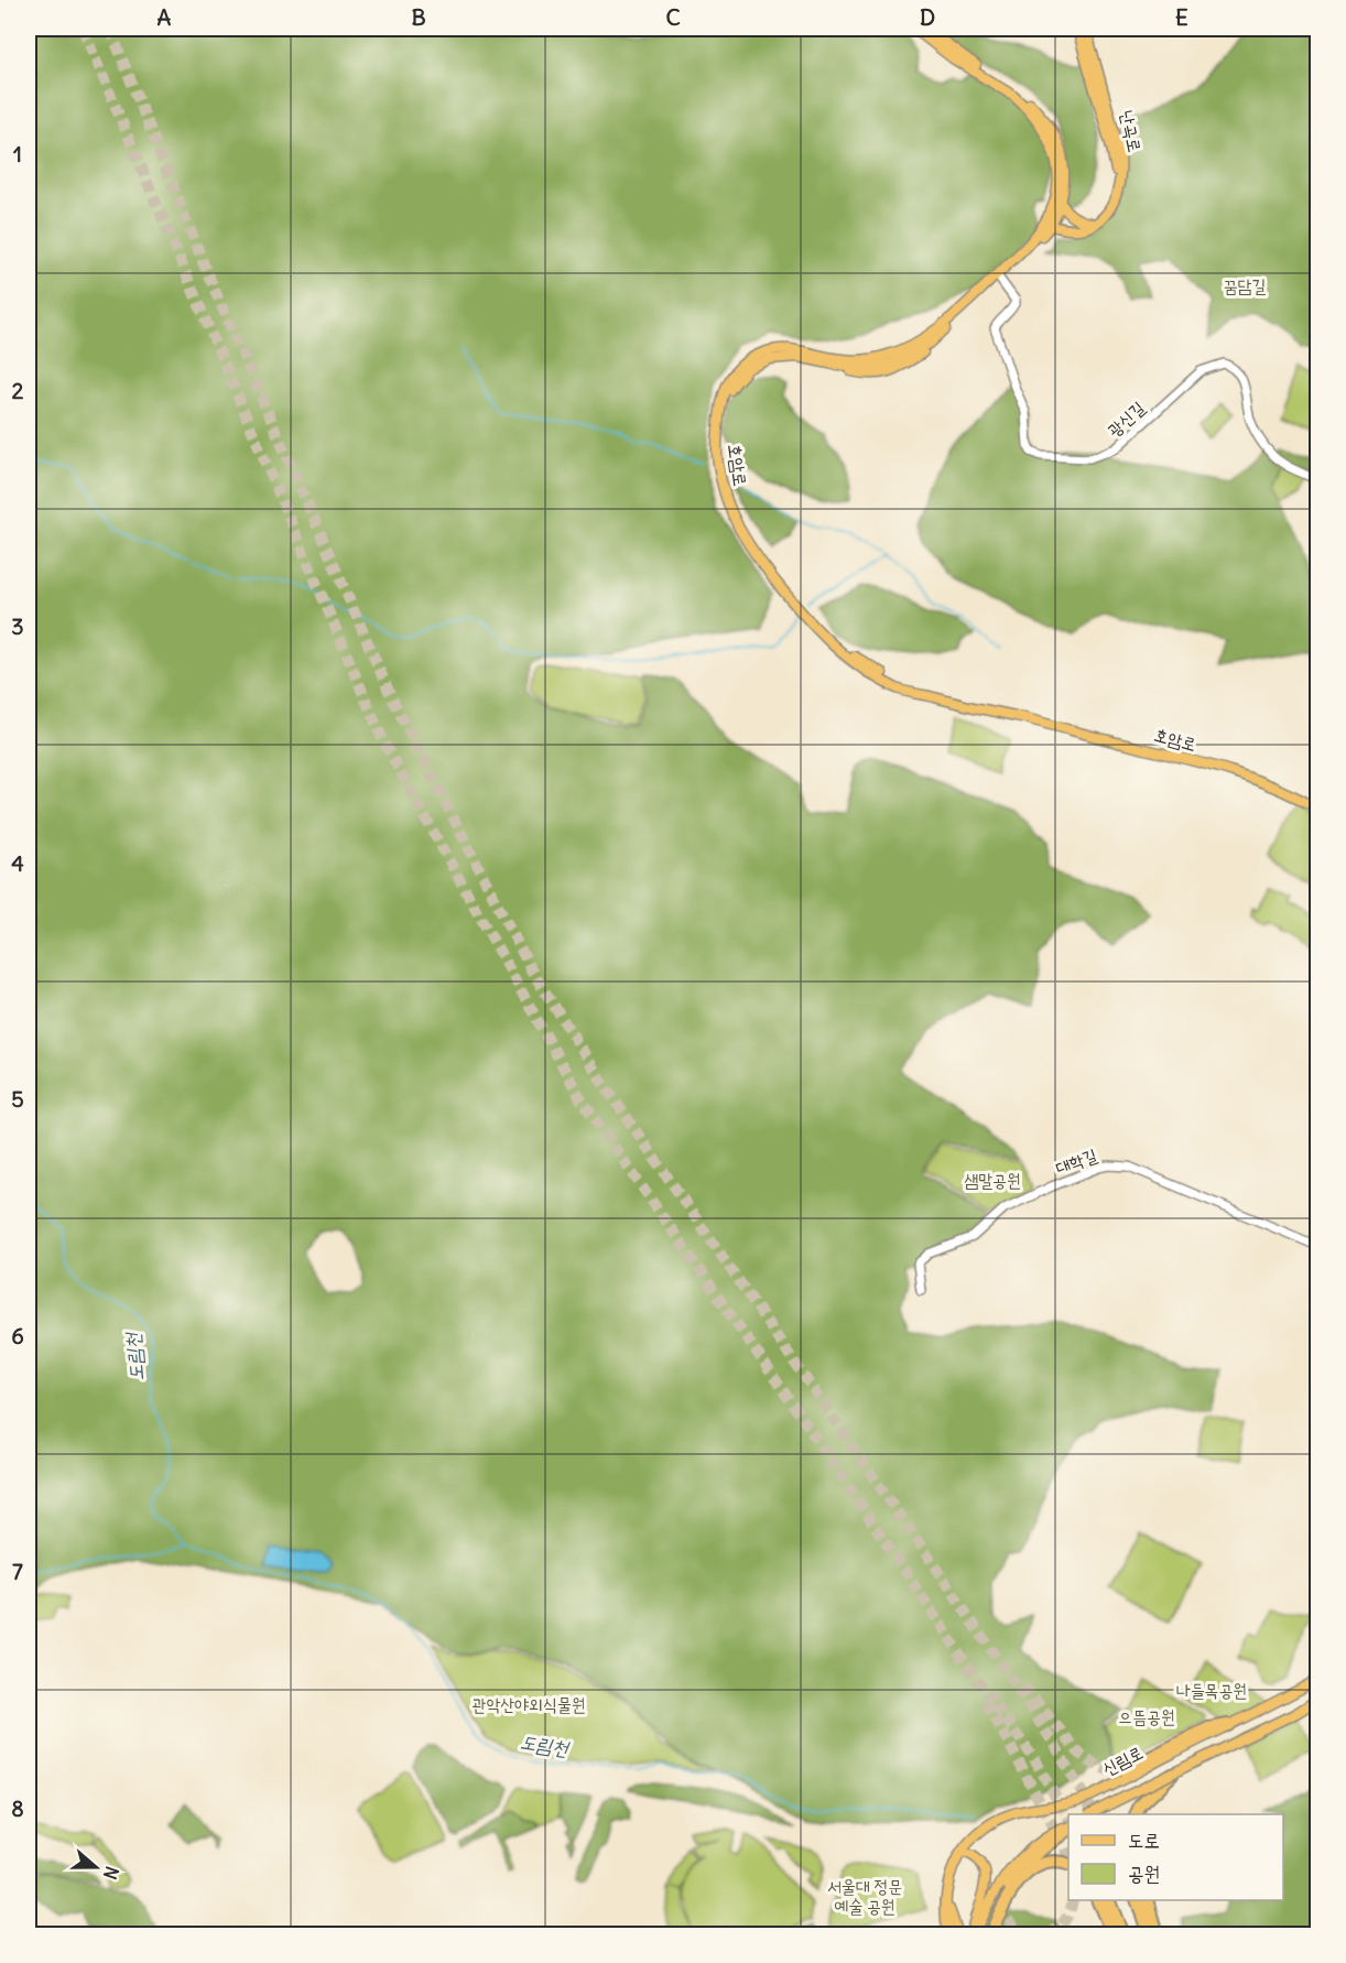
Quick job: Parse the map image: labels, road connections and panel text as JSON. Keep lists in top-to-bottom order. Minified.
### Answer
{"streets":{"main road":["난곡로","호암로","신림로"],"street":["광신길","대학길"]},"crossings":[["난곡로","호암로"],["광신길","호암로"]],"water":["도림천"],"parks":["꿈담길","샘말공원","나들목공원","관악산야외식물원","으뜸공원","서울대 정문 예술 공원"],"legend":["도로","공원"],"north":"right","grid":{"columns":["A","B","C","D","E"],"rows":["1","2","3","4","5","6","7","8"]}}
